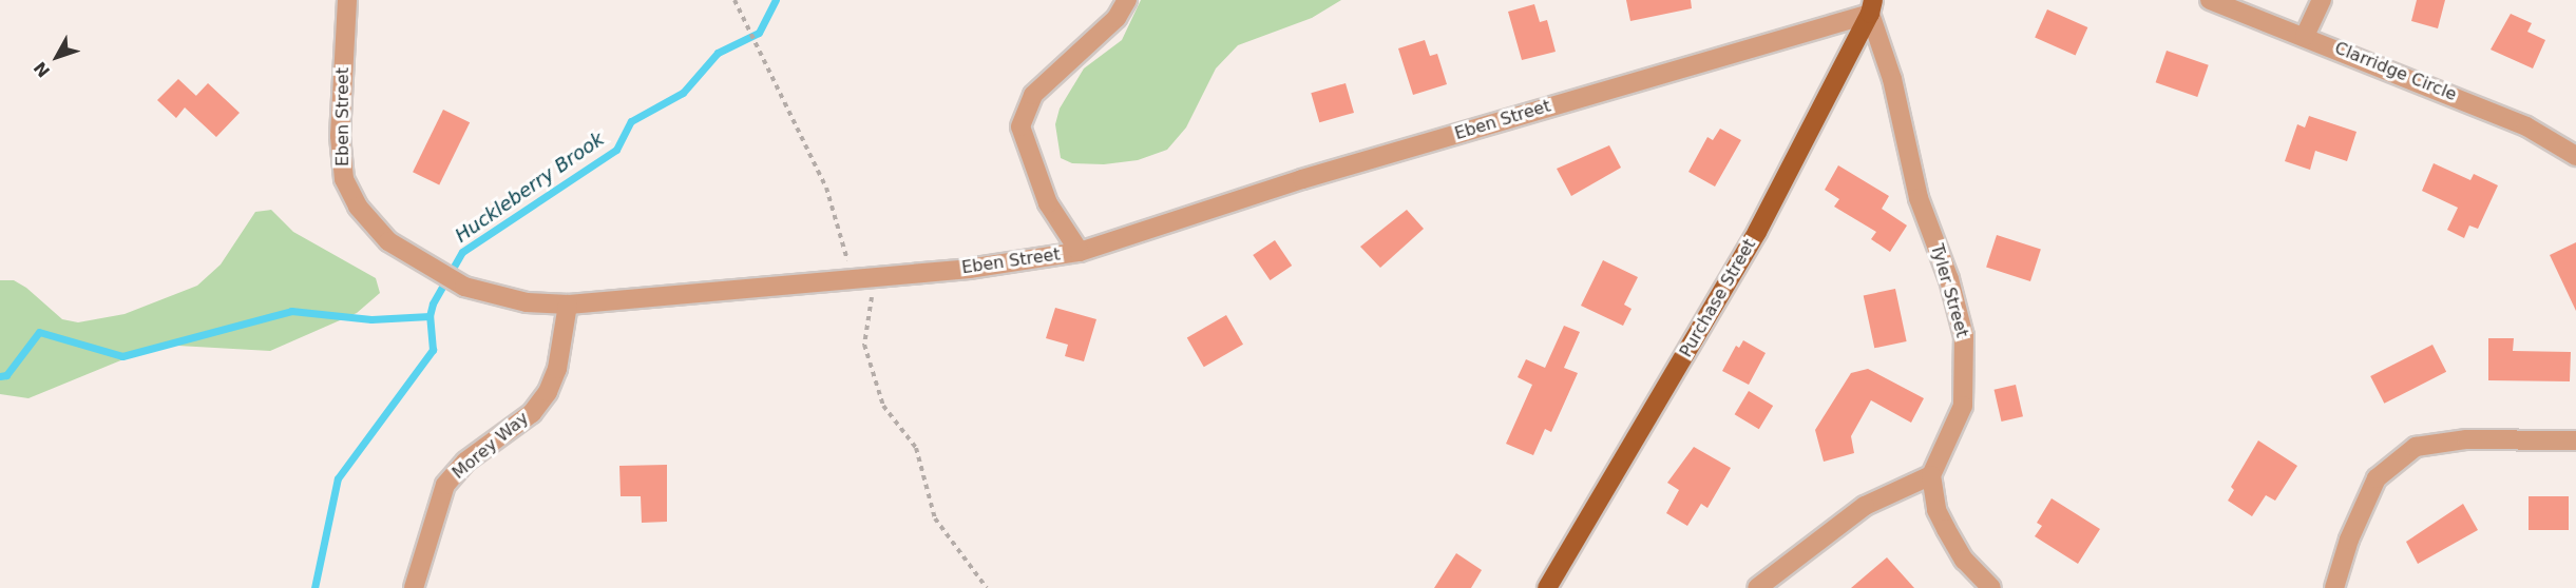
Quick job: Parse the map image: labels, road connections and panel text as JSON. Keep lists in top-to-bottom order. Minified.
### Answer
{"streets":{"main road":["Purchase Street"],"street":["Clarridge Circle","Eben Street","Tyler Street","Morey Way"]},"crossings":[["Eben Street","Tyler Street"],["Eben Street","Purchase Street"],["Eben Street","Morey Way"],["Tyler Street","Purchase Street"]],"water":["Huckleberry Brook"],"north":"bottom left"}
